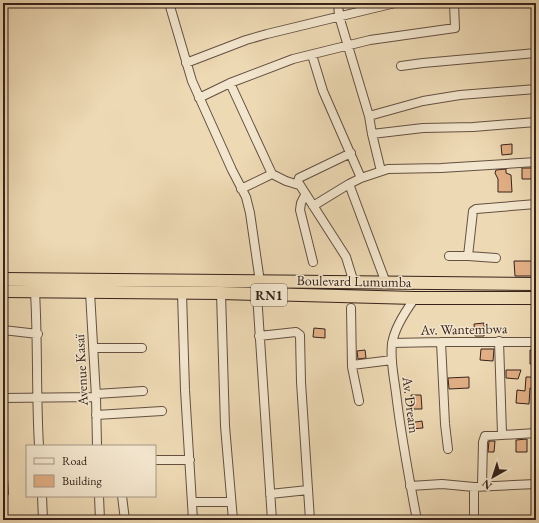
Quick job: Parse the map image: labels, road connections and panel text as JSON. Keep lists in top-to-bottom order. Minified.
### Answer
{"streets":{"highway":["Boulevard Lumumba","RN1"],"street":["Av. Wantembwa","Avenue Kasaï","Av. Dream"]},"crossings":[["Boulevard Lumumba","Avenue Kasaï"],["Boulevard Lumumba","Av. Dream"],["Av. Wantembwa","Av. Dream"]],"legend":["Road","Building"],"north":"bottom left"}
